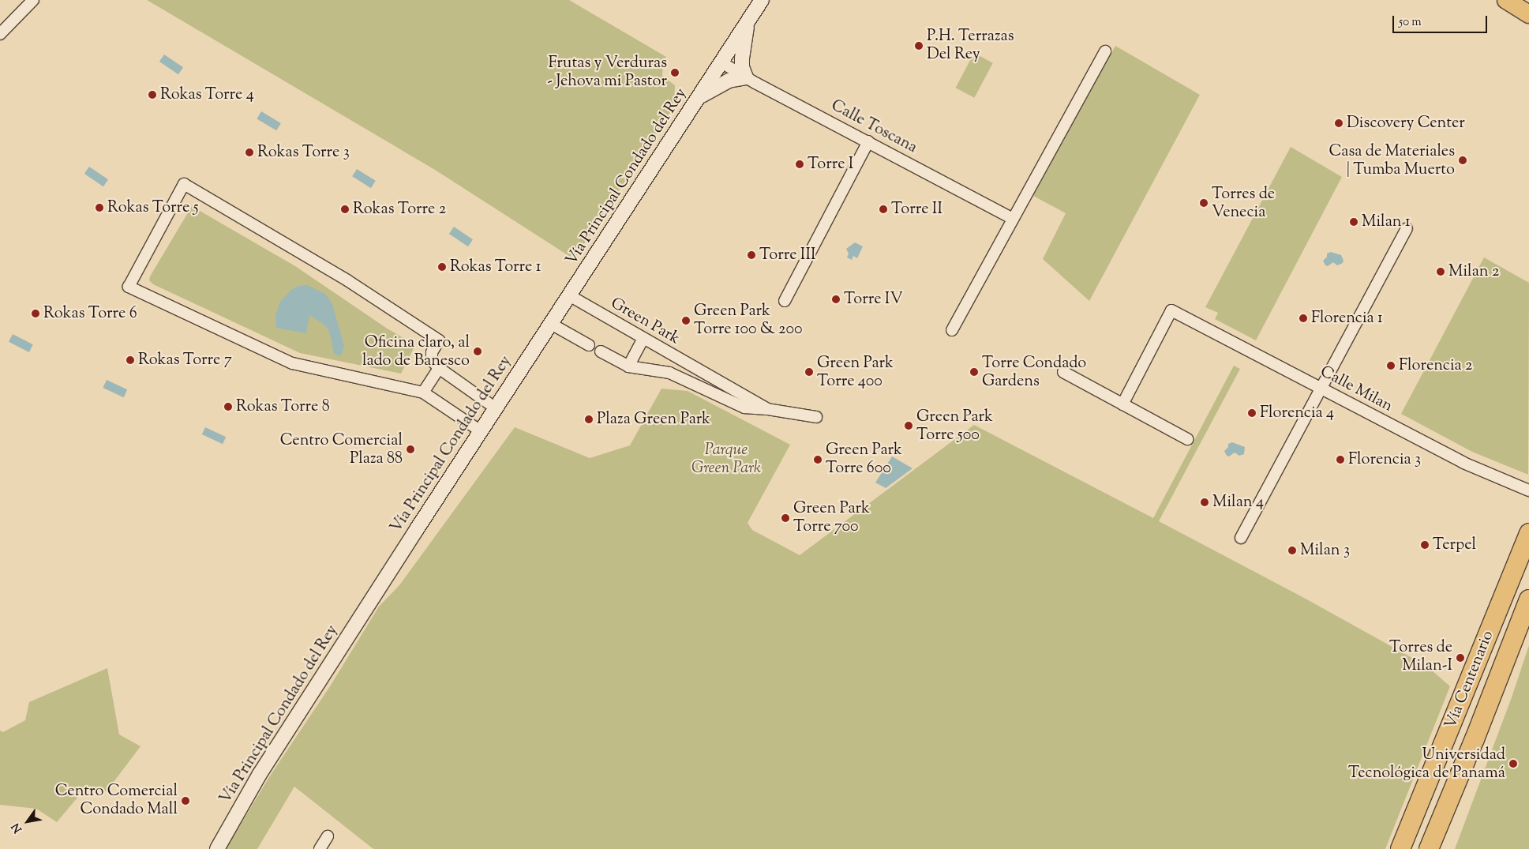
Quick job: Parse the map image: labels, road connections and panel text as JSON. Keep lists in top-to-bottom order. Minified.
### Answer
{"streets":{"highway":["Vía Centenario"],"street":["Calle Toscana","Vía Principal Condado del Rey","Green Park","Calle Milan"]},"crossings":[["Calle Toscana","Vía Principal Condado del Rey"],["Vía Principal Condado del Rey","Green Park"]],"parks":["Parque Green Park"],"places":["P.H. Terrazas Del Rey","Frutas y Verduras - Jehova mi Pastor","Rokas Torre 4","Discovery Center","Rokas Torre 3","Casa de Materiales | Tumba Muerto","Torre I","Torres de Venecia","Rokas Torre 5","Rokas Torre 2","Torre II","Milan 1","Torre III","Rokas Torre 1","Milan 2","Torre IV","Rokas Torre 6","Florencia 1","Green Park Torre 100 & 200","Oficina claro, al lado de Banesco","Rokas Torre 7","Florencia 2","Green Park Torre 400","Torre Condado Gardens","Rokas Torre 8","Florencia 4","Plaza Green Park","Green Park Torre 500","Centro Comercial Plaza 88","Green Park Torre 600","Florencia 3","Milan 4","Green Park Torre 700","Terpel","Milan 3","Torres de Milan-I","Universidad Tecnológica de Panamá","Centro Comercial Condado Mall"],"scale_bar":"50 m","north":"bottom left"}
